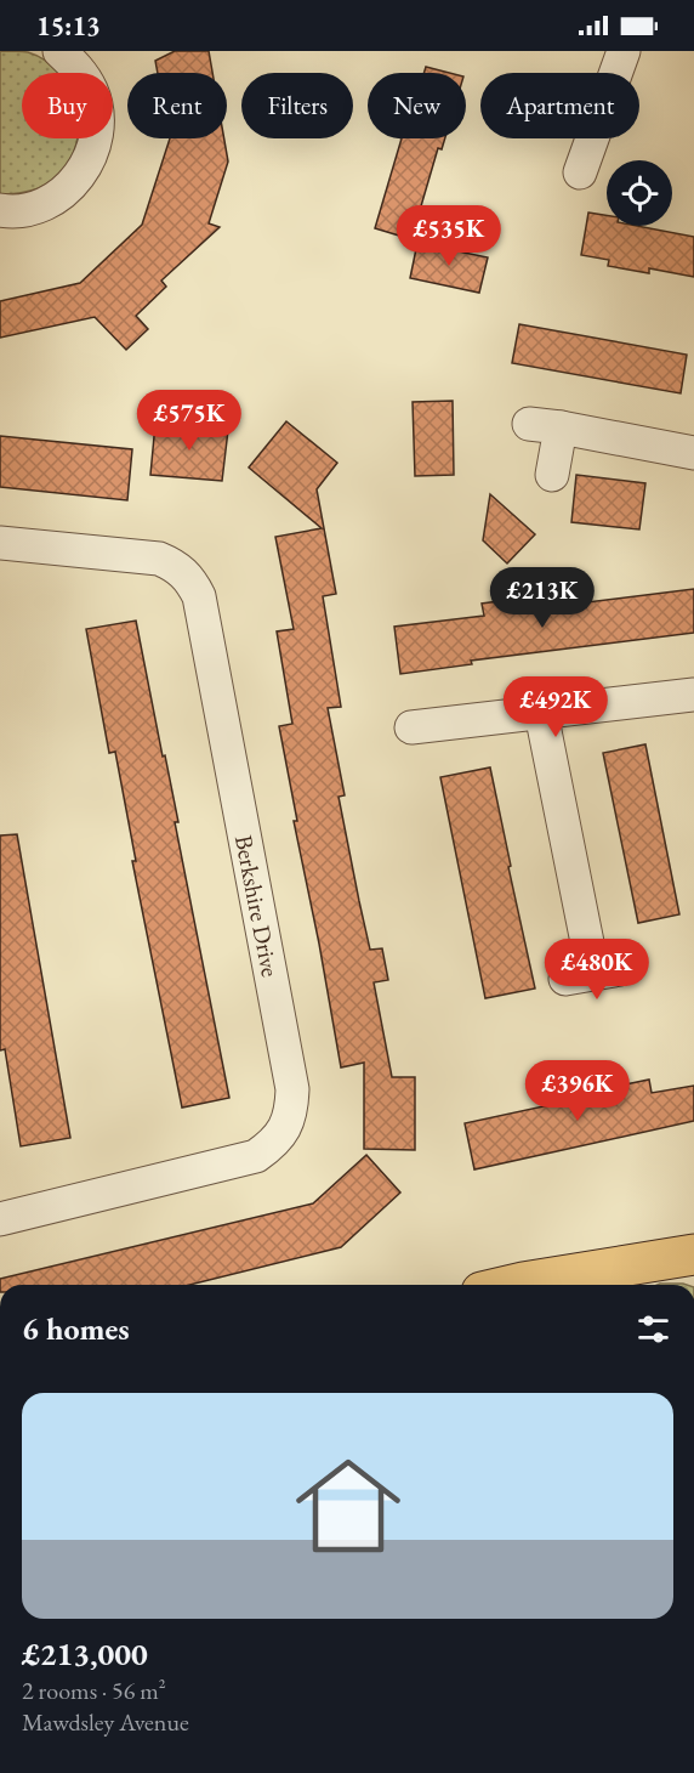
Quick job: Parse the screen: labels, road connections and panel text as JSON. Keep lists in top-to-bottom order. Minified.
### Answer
{"streets":{"street":["Berkshire Drive"]},"page":{"status":"15:13","chip":["Buy","Rent","Filters","New","Apartment"],"price":["£535K","£575K","£213K","£492K","£480K","£396K"],"heading":"6 homes","list":[{"name":"£213,000","note":"2 rooms · 56 m² · Mawdsley Avenue"}]}}
